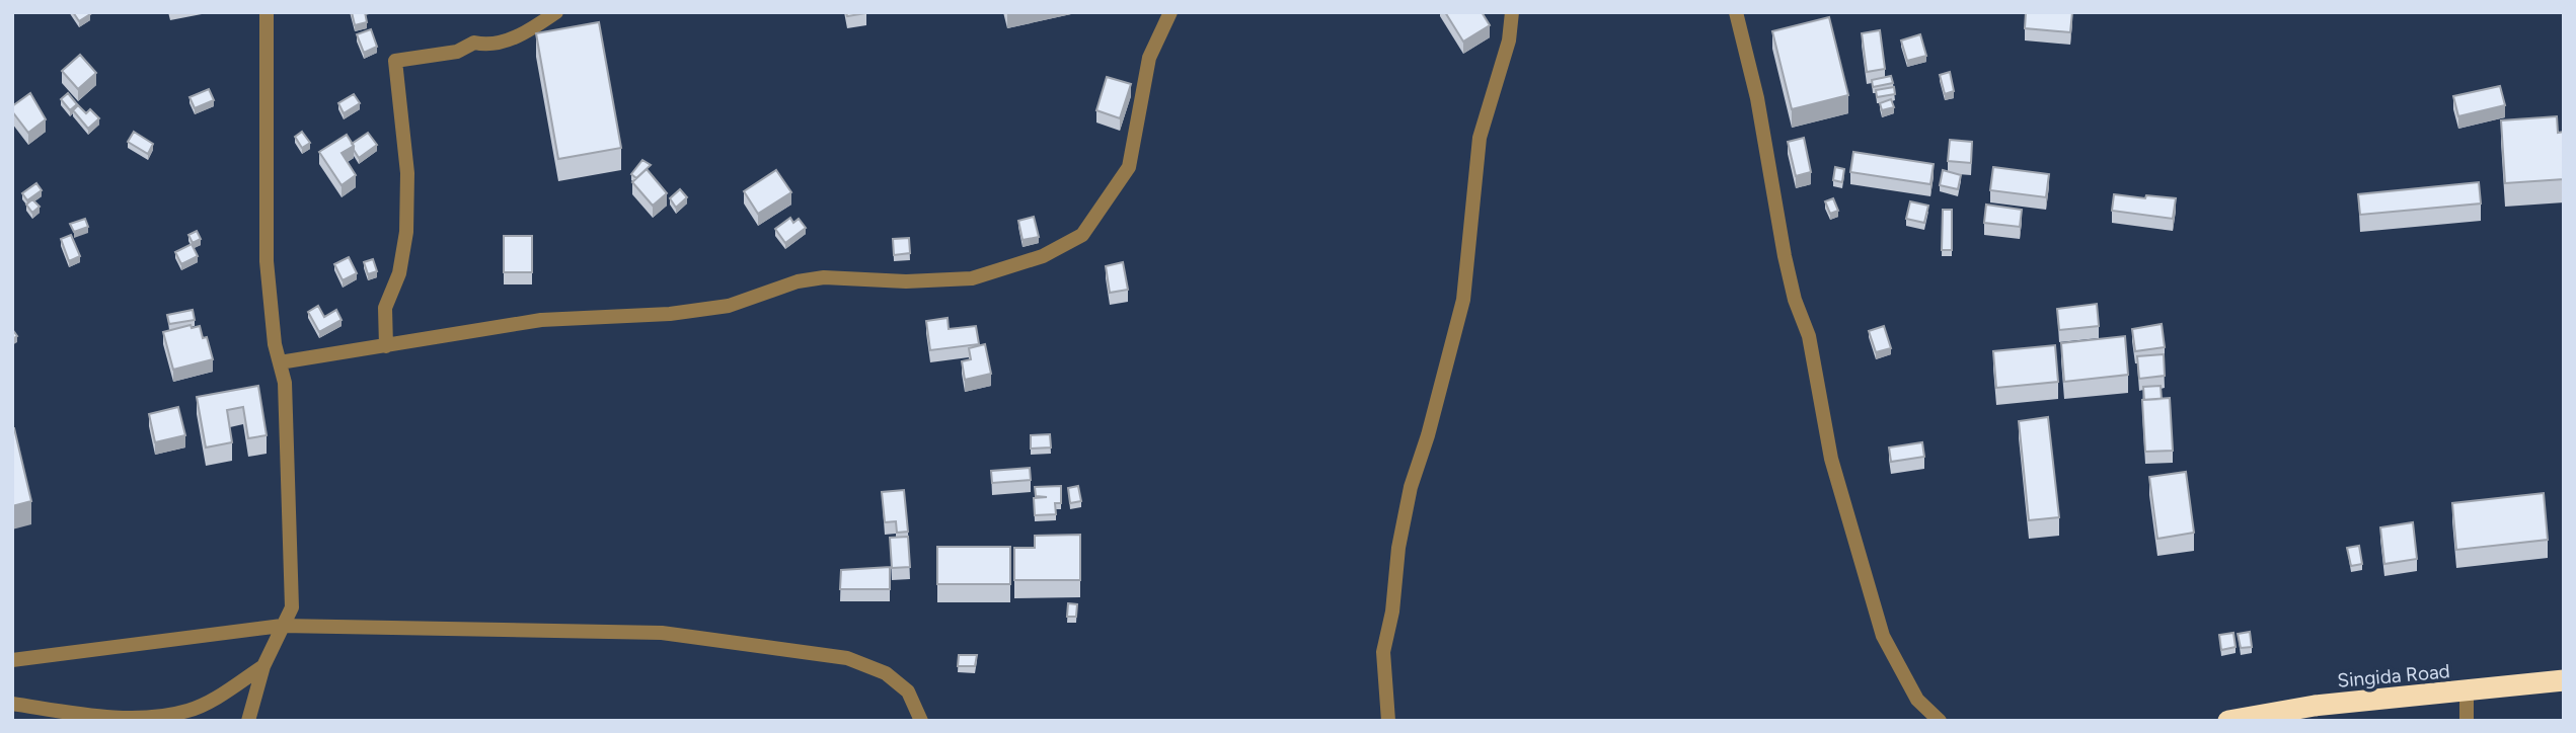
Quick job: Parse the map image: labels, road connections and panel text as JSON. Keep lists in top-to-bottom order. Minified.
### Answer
{"streets":{"highway":["Singida Road"]}}
